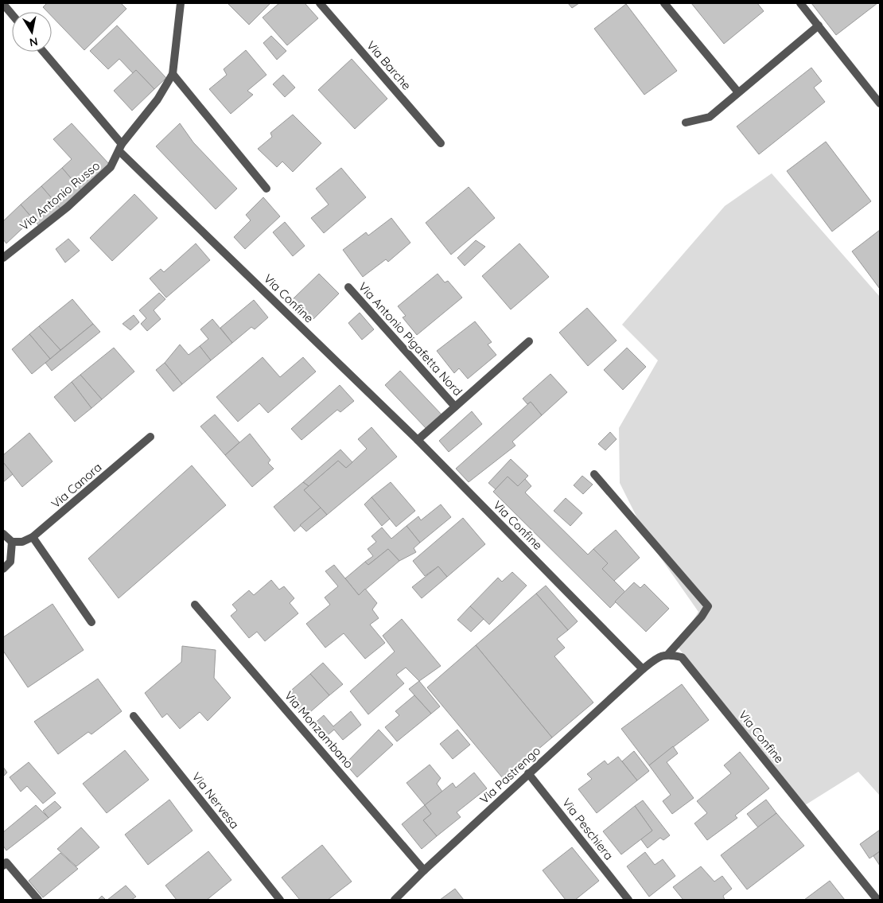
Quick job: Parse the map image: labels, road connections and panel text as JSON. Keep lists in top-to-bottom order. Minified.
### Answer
{"streets":{"street":["Via Barche","Via Antonio Russo","Via Confine","Via Antonio Pigafetta Nord","Via Canora","Via Monzambano","Via Pastrengo","Via Nervesa","Via Peschiera"]},"crossings":[["Via Antonio Russo","Via Confine"],["Via Confine","Via Antonio Pigafetta Nord"],["Via Confine","Via Pastrengo"],["Via Monzambano","Via Pastrengo"],["Via Pastrengo","Via Peschiera"]],"north":"bottom"}
